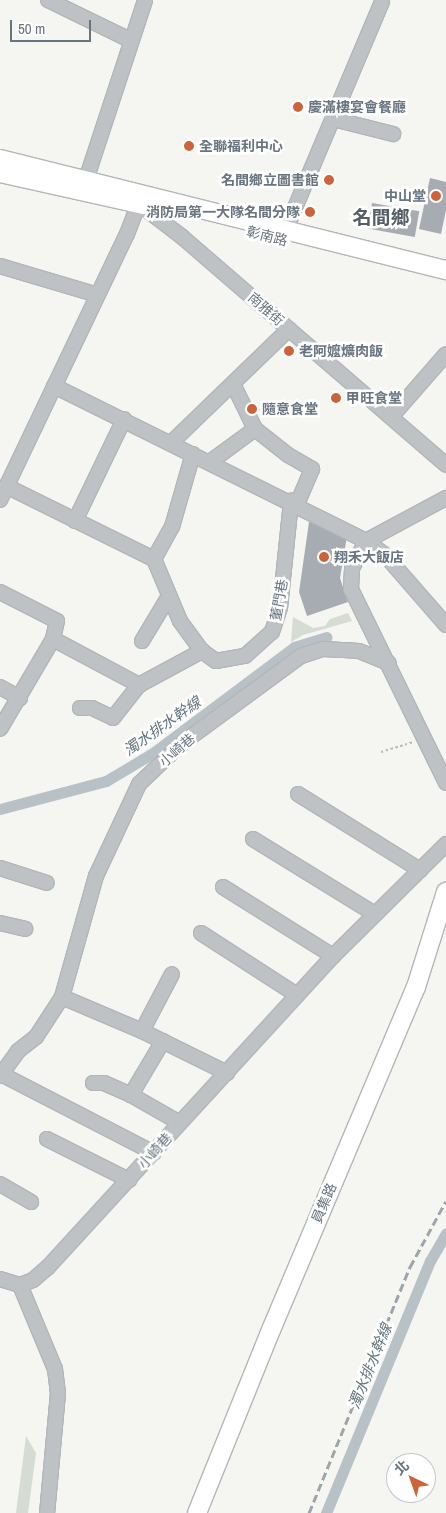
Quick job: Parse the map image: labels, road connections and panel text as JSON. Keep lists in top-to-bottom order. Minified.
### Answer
{"streets":{"main road":["彰南路","員集路"],"street":["南雅街","董門巷","小崎巷"]},"crossings":[["彰南路","南雅街"]],"districts":["名間鄉"],"water":["濁水排水幹線"],"places":["慶滿樓宴會餐廳","全聯福利中心","名間鄉立圖書館","中山堂","消防局第一大隊名間分隊","老阿嬤爌肉飯","甲旺食堂","隨意食堂","翔禾大飯店"],"scale_bar":"50 m","north":"top left"}
